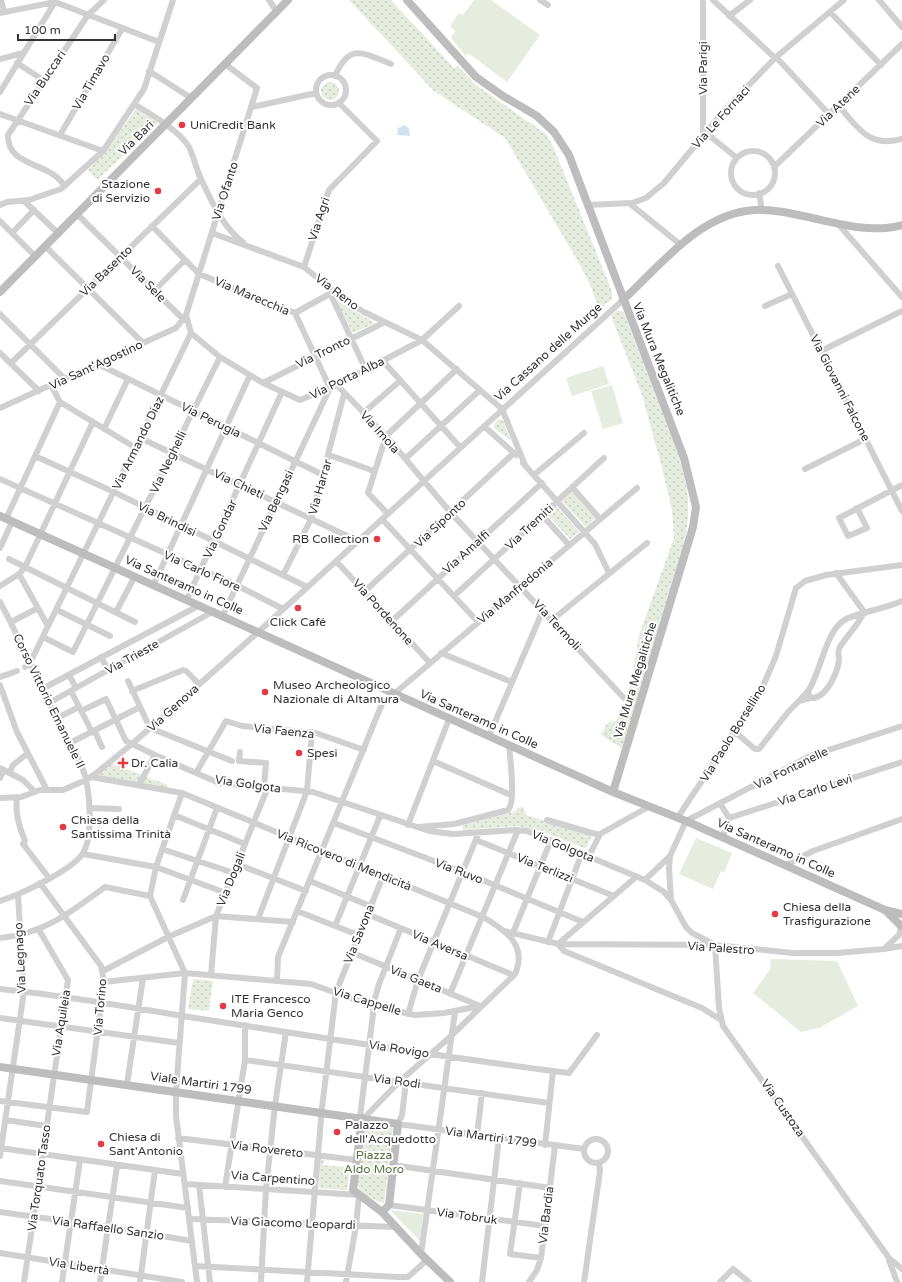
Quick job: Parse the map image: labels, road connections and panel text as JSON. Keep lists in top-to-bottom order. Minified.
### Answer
{"streets":{"street":["Via Parigi","Via Buccari","Via Timavo","Via Atene","Via Le Fornaci","Via Bari","Via Ofanto","Via Agri","Via Basento","Via Sele","Via Reno","Via Marecchia","Via Tronto","Via Cassano delle Murge","Via Mura Megalitiche","Via Sant'Agostino","Via Porta Alba","Via Giovanni Falcone","Via Perugia","Via Imola","Via Armando Diaz","Via Neghelli","Via Chieti","Via Harrar","Via Bengasi","Via Brindisi","Via Siponto","Via Tremiti","Via Gondar","Via Amalfi","Via Carlo Fiore","Via Santeramo in Colle","Via Manfredonia","Via Pordenone","Via Termoli","Via Trieste","Corso Vittorio Emanuele II","Via Genova","Via Faenza","Via Paolo Borsellino","Via Fontanelle","Via Golgota","Via Carlo Levi","Via Ricovero di Mendicità","Via Terlizzi","Via Ruvo","Via Dogali","Via Savona","Via Aversa","Via Palestro","Via Legnago","Via Gaeta","Via Cappelle","Via Torino","Via Aquileia","Via Rovigo","Via Rodi","Viale Martiri 1799","Via Custoza","Via Martiri 1799","Via Rovereto","Via Torquato Tasso","Via Carpentino","Via Bardia","Via Tobruk","Via Giacomo Leopardi","Via Raffaello Sanzio","Via Libertà"]},"crossings":[["Via Parigi","Via Le Fornaci"],["Via Le Fornaci","Via Mura Megalitiche"],["Via Bari","Via Ofanto"],["Via Bari","Via Sele"],["Via Bari","Via Reno"],["Via Ofanto","Via Sele"],["Via Ofanto","Via Reno"],["Via Ofanto","Via Marecchia"],["Via Ofanto","Via Sant'Agostino"],["Via Agri","Via Reno"],["Via Basento","Via Sele"],["Via Basento","Via Reno"],["Via Sele","Via Sant'Agostino"],["Via Reno","Via Tronto"],["Via Reno","Via Cassano delle Murge"],["Via Reno","Via Porta Alba"],["Via Marecchia","Via Tronto"],["Via Marecchia","Via Porta Alba"],["Via Marecchia","Via Bengasi"],["Via Tronto","Via Porta Alba"],["Via Cassano delle Murge","Via Mura Megalitiche"],["Via Cassano delle Murge","Via Imola"],["Via Cassano delle Murge","Via Chieti"],["Via Cassano delle Murge","Via Brindisi"],["Via Cassano delle Murge","Via Carlo Fiore"],["Via Cassano delle Murge","Via Santeramo in Colle"],["Via Cassano delle Murge","Via Pordenone"],["Via Cassano delle Murge","Via Termoli"],["Via Cassano delle Murge","Via Genova"],["Via Mura Megalitiche","Via Santeramo in Colle"],["Via Sant'Agostino","Via Perugia"],["Via Porta Alba","Via Imola"],["Via Porta Alba","Via Armando Diaz"],["Via Porta Alba","Via Neghelli"],["Via Porta Alba","Via Bengasi"],["Via Porta Alba","Via Gondar"],["Via Perugia","Via Armando Diaz"],["Via Perugia","Via Neghelli"],["Via Perugia","Via Harrar"],["Via Perugia","Via Bengasi"],["Via Perugia","Via Gondar"],["Via Imola","Via Harrar"],["Via Imola","Via Termoli"],["Via Armando Diaz","Via Neghelli"],["Via Armando Diaz","Via Chieti"],["Via Armando Diaz","Via Brindisi"],["Via Armando Diaz","Via Carlo Fiore"],["Via Armando Diaz","Via Santeramo in Colle"],["Via Armando Diaz","Corso Vittorio Emanuele II"],["Via Neghelli","Via Chieti"],["Via Neghelli","Via Brindisi"],["Via Neghelli","Via Carlo Fiore"],["Via Neghelli","Via Santeramo in Colle"],["Via Chieti","Via Harrar"],["Via Chieti","Via Bengasi"],["Via Chieti","Via Gondar"],["Via Harrar","Via Brindisi"],["Via Bengasi","Via Brindisi"],["Via Bengasi","Via Carlo Fiore"],["Via Bengasi","Via Santeramo in Colle"],["Via Brindisi","Via Gondar"],["Via Siponto","Via Pordenone"],["Via Siponto","Via Termoli"],["Via Tremiti","Via Termoli"],["Via Gondar","Via Carlo Fiore"],["Via Gondar","Via Santeramo in Colle"],["Via Amalfi","Via Pordenone"],["Via Amalfi","Via Termoli"],["Via Santeramo in Colle","Via Manfredonia"],["Via Santeramo in Colle","Via Trieste"],["Via Santeramo in Colle","Via Genova"],["Via Santeramo in Colle","Via Paolo Borsellino"],["Via Santeramo in Colle","Via Fontanelle"],["Via Manfredonia","Via Pordenone"],["Via Manfredonia","Via Termoli"],["Via Manfredonia","Via Faenza"],["Via Manfredonia","Via Golgota"],["Via Manfredonia","Via Ricovero di Mendicità"],["Via Manfredonia","Via Ruvo"],["Via Manfredonia","Via Cappelle"],["Via Trieste","Corso Vittorio Emanuele II"],["Corso Vittorio Emanuele II","Via Genova"],["Corso Vittorio Emanuele II","Via Ricovero di Mendicità"],["Via Genova","Via Golgota"],["Via Genova","Via Ricovero di Mendicità"],["Via Golgota","Via Dogali"],["Via Ricovero di Mendicità","Via Dogali"],["Via Ricovero di Mendicità","Via Savona"],["Via Ricovero di Mendicità","Via Palestro"],["Via Ricovero di Mendicità","Via Custoza"],["Via Dogali","Via Cappelle"],["Via Savona","Via Aversa"],["Via Savona","Via Gaeta"],["Via Savona","Via Cappelle"],["Via Savona","Via Rovigo"],["Via Savona","Via Rodi"],["Via Savona","Viale Martiri 1799"],["Via Savona","Via Rovereto"],["Via Savona","Via Carpentino"],["Via Savona","Via Giacomo Leopardi"],["Via Aversa","Via Cappelle"],["Via Legnago","Via Rovigo"],["Via Legnago","Viale Martiri 1799"],["Via Gaeta","Via Cappelle"],["Via Cappelle","Via Torino"],["Via Torino","Via Rovigo"],["Via Torino","Viale Martiri 1799"],["Via Torino","Via Torquato Tasso"],["Via Aquileia","Via Rovigo"],["Via Aquileia","Viale Martiri 1799"],["Via Aquileia","Via Torquato Tasso"],["Viale Martiri 1799","Via Martiri 1799"],["Viale Martiri 1799","Via Torquato Tasso"],["Via Martiri 1799","Via Bardia"],["Via Torquato Tasso","Via Raffaello Sanzio"],["Via Torquato Tasso","Via Libertà"],["Via Bardia","Via Tobruk"]],"parks":["Piazza Aldo Moro"],"places":{"other":["UniCredit Bank","Stazione di Servizio","RB Collection","Click Café","Museo Archeologico Nazionale di Altamura","Spesi","Chiesa della Santissima Trinità","Chiesa della Trasfigurazione","ITE Francesco Maria Genco","Palazzo dell'Acquedotto","Chiesa di Sant'Antonio"],"health":["Dr. Calia"]},"scale_bar":"100 m"}
